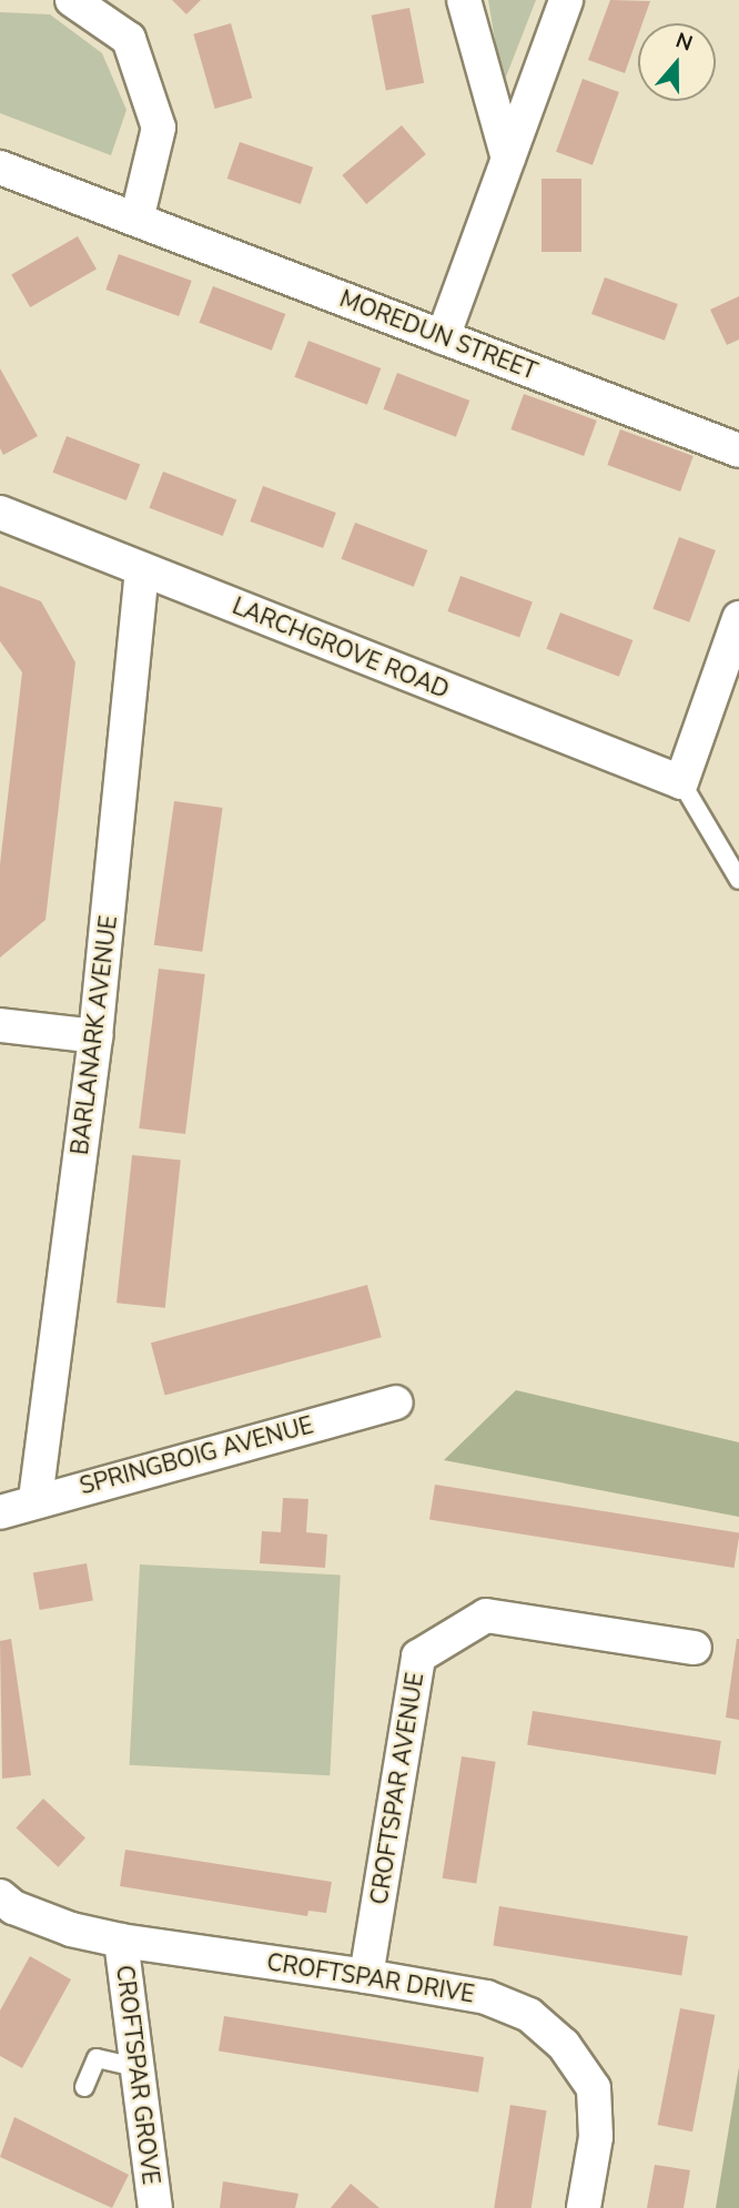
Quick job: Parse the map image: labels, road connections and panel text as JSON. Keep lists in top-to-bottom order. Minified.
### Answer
{"streets":{"street":["MOREDUN STREET","LARCHGROVE ROAD","BARLANARK AVENUE","SPRINGBOIG AVENUE","CROFTSPAR AVENUE","CROFTSPAR DRIVE","CROFTSPAR GROVE"]},"crossings":[["LARCHGROVE ROAD","BARLANARK AVENUE"],["BARLANARK AVENUE","SPRINGBOIG AVENUE"],["CROFTSPAR AVENUE","CROFTSPAR DRIVE"],["CROFTSPAR DRIVE","CROFTSPAR GROVE"]],"north":"top"}
